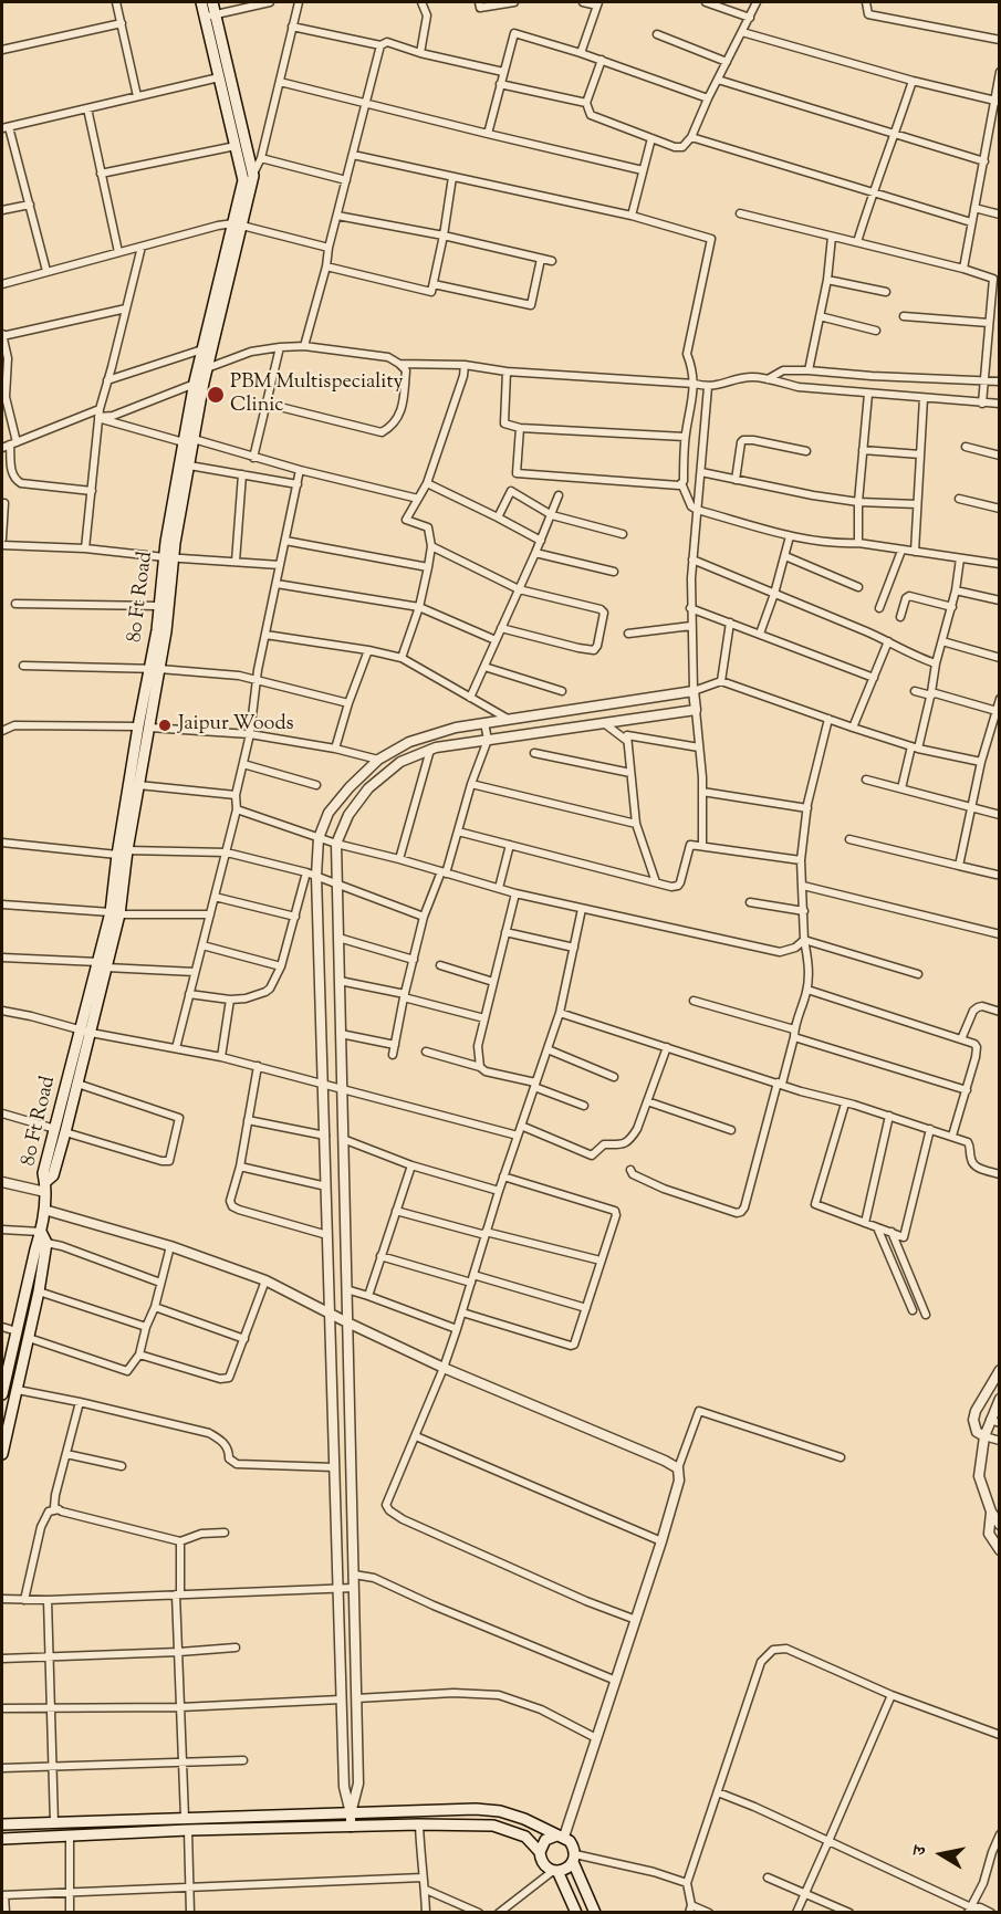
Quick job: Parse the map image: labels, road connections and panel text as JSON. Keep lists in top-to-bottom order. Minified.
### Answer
{"streets":{"main road":["80 Ft Road"]},"places":["PBM Multispeciality Clinic","Jaipur Woods"],"north":"left"}
